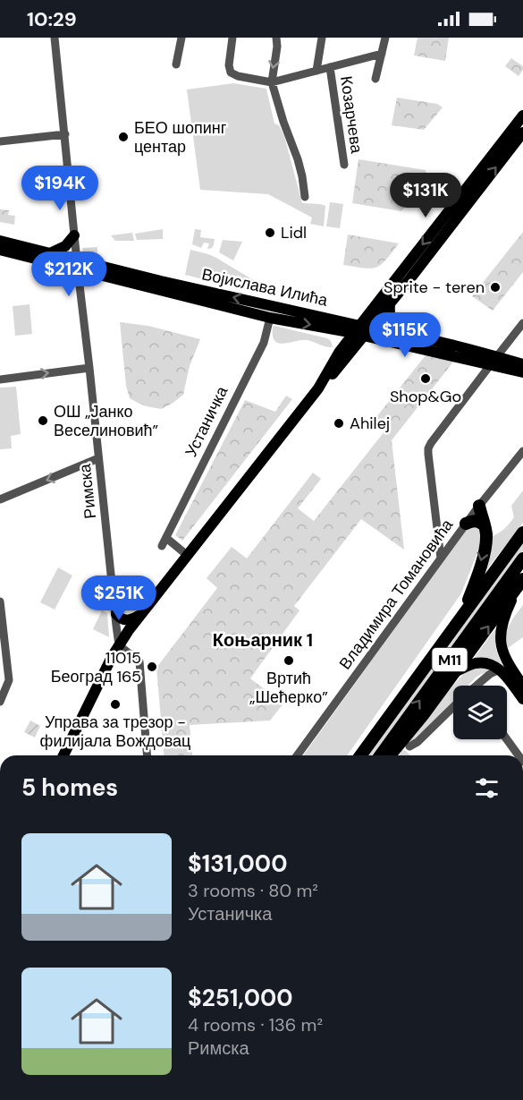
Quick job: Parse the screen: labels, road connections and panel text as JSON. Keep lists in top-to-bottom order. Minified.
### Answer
{"streets":{"highway":["M11"],"main road":["Војислава Илића"],"street":["Козарчева","Устаничка","Римска","Владимира Томановића"]},"crossings":[["Војислава Илића","Устаничка"],["Војислава Илића","Римска"]],"districts":["Коњарник 1"],"places":["БЕО шопинг центар","Lidl","Sprite - teren","Shop&Go","ОШ „Јанко Веселиновић”","Ahilej","Вртић „Шећерко”","11015 Београд 165","Управа за трезор - филијала Вождовац"],"page":{"status":"10:29","price":["$194K","$131K","$212K","$115K","$251K"],"heading":"5 homes","list":[{"name":"$131,000","note":"3 rooms · 80 m² · Устаничка"},{"name":"$251,000","note":"4 rooms · 136 m² · Римска"}]}}
